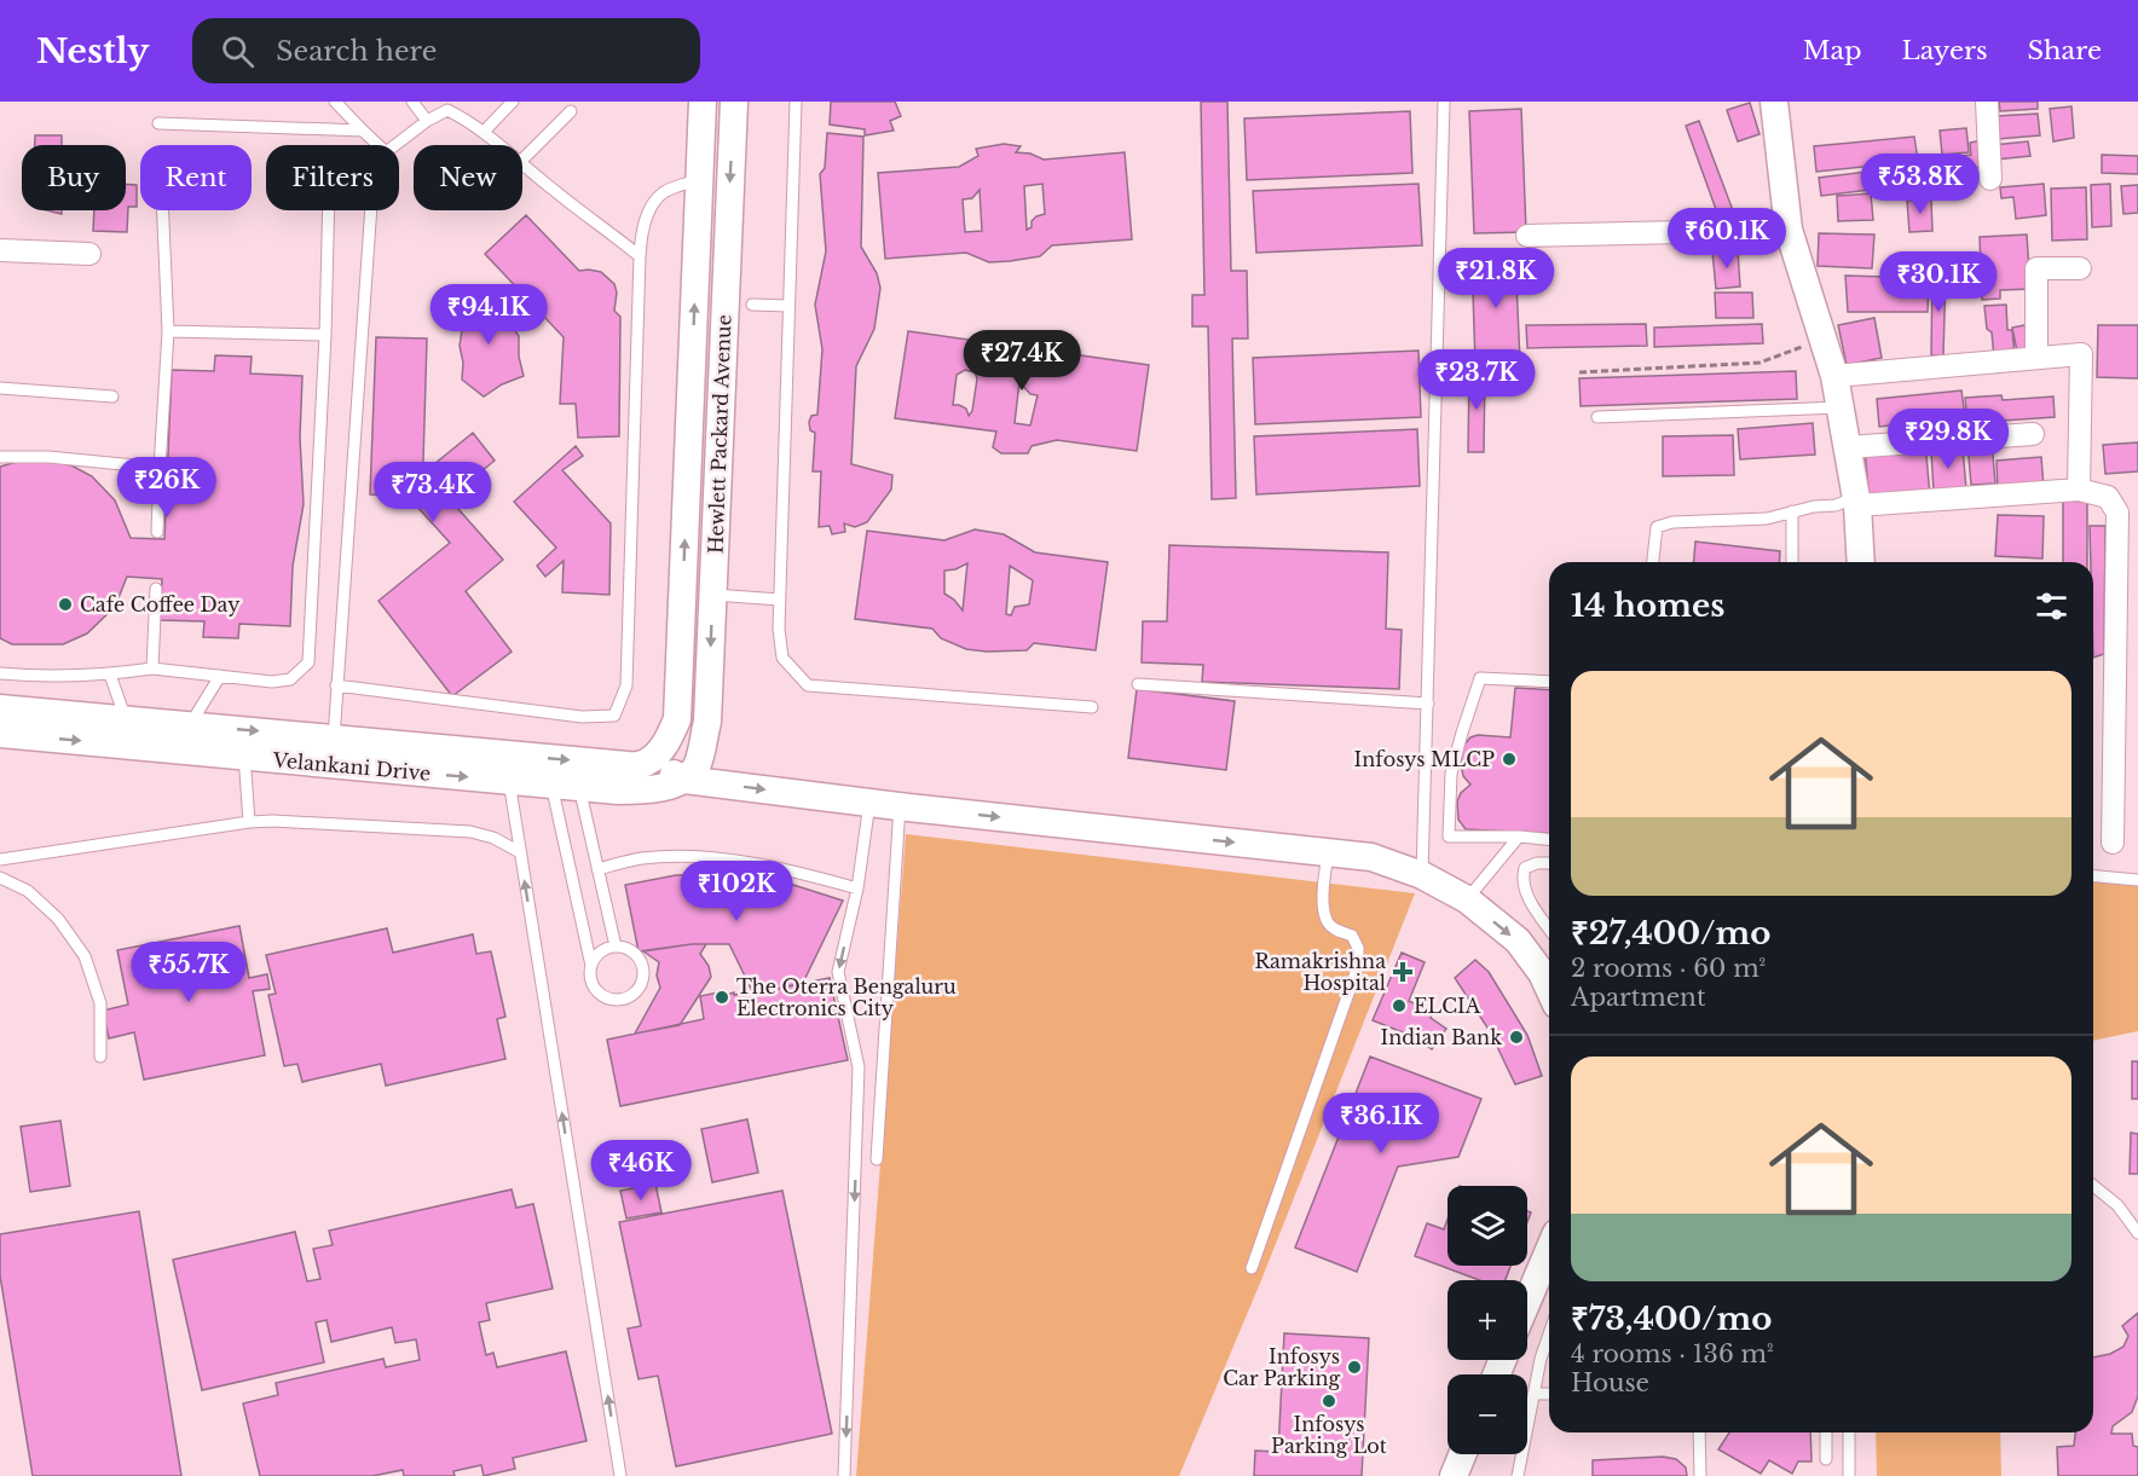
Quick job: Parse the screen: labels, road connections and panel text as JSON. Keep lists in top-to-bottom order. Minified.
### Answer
{"streets":{"street":["Hewlett Packard Avenue","Velankani Drive"]},"crossings":[["Hewlett Packard Avenue","Velankani Drive"]],"places":{"other":["Cafe Coffee Day","Infosys MLCP","The Oterra Bengaluru Electronics City","ELCIA","Indian Bank","Infosys Car Parking","Infosys Parking Lot"],"health":["Ramakrishna Hospital"]},"page":{"header":"Nestly","search":"Search here","nav":["Map","Layers","Share"],"chip":["Buy","Rent","Filters","New"],"price":["₹53.8K","₹60.1K","₹21.8K","₹30.1K","₹94.1K","₹27.4K","₹23.7K","₹29.8K","₹26K","₹73.4K","₹102K","₹55.7K","₹36.1K","₹46K"],"heading":"14 homes","list":[{"name":"₹27,400/mo","note":"2 rooms · 60 m² · Apartment"},{"name":"₹73,400/mo","note":"4 rooms · 136 m² · House"}],"map_buttons":["+","−"]}}
